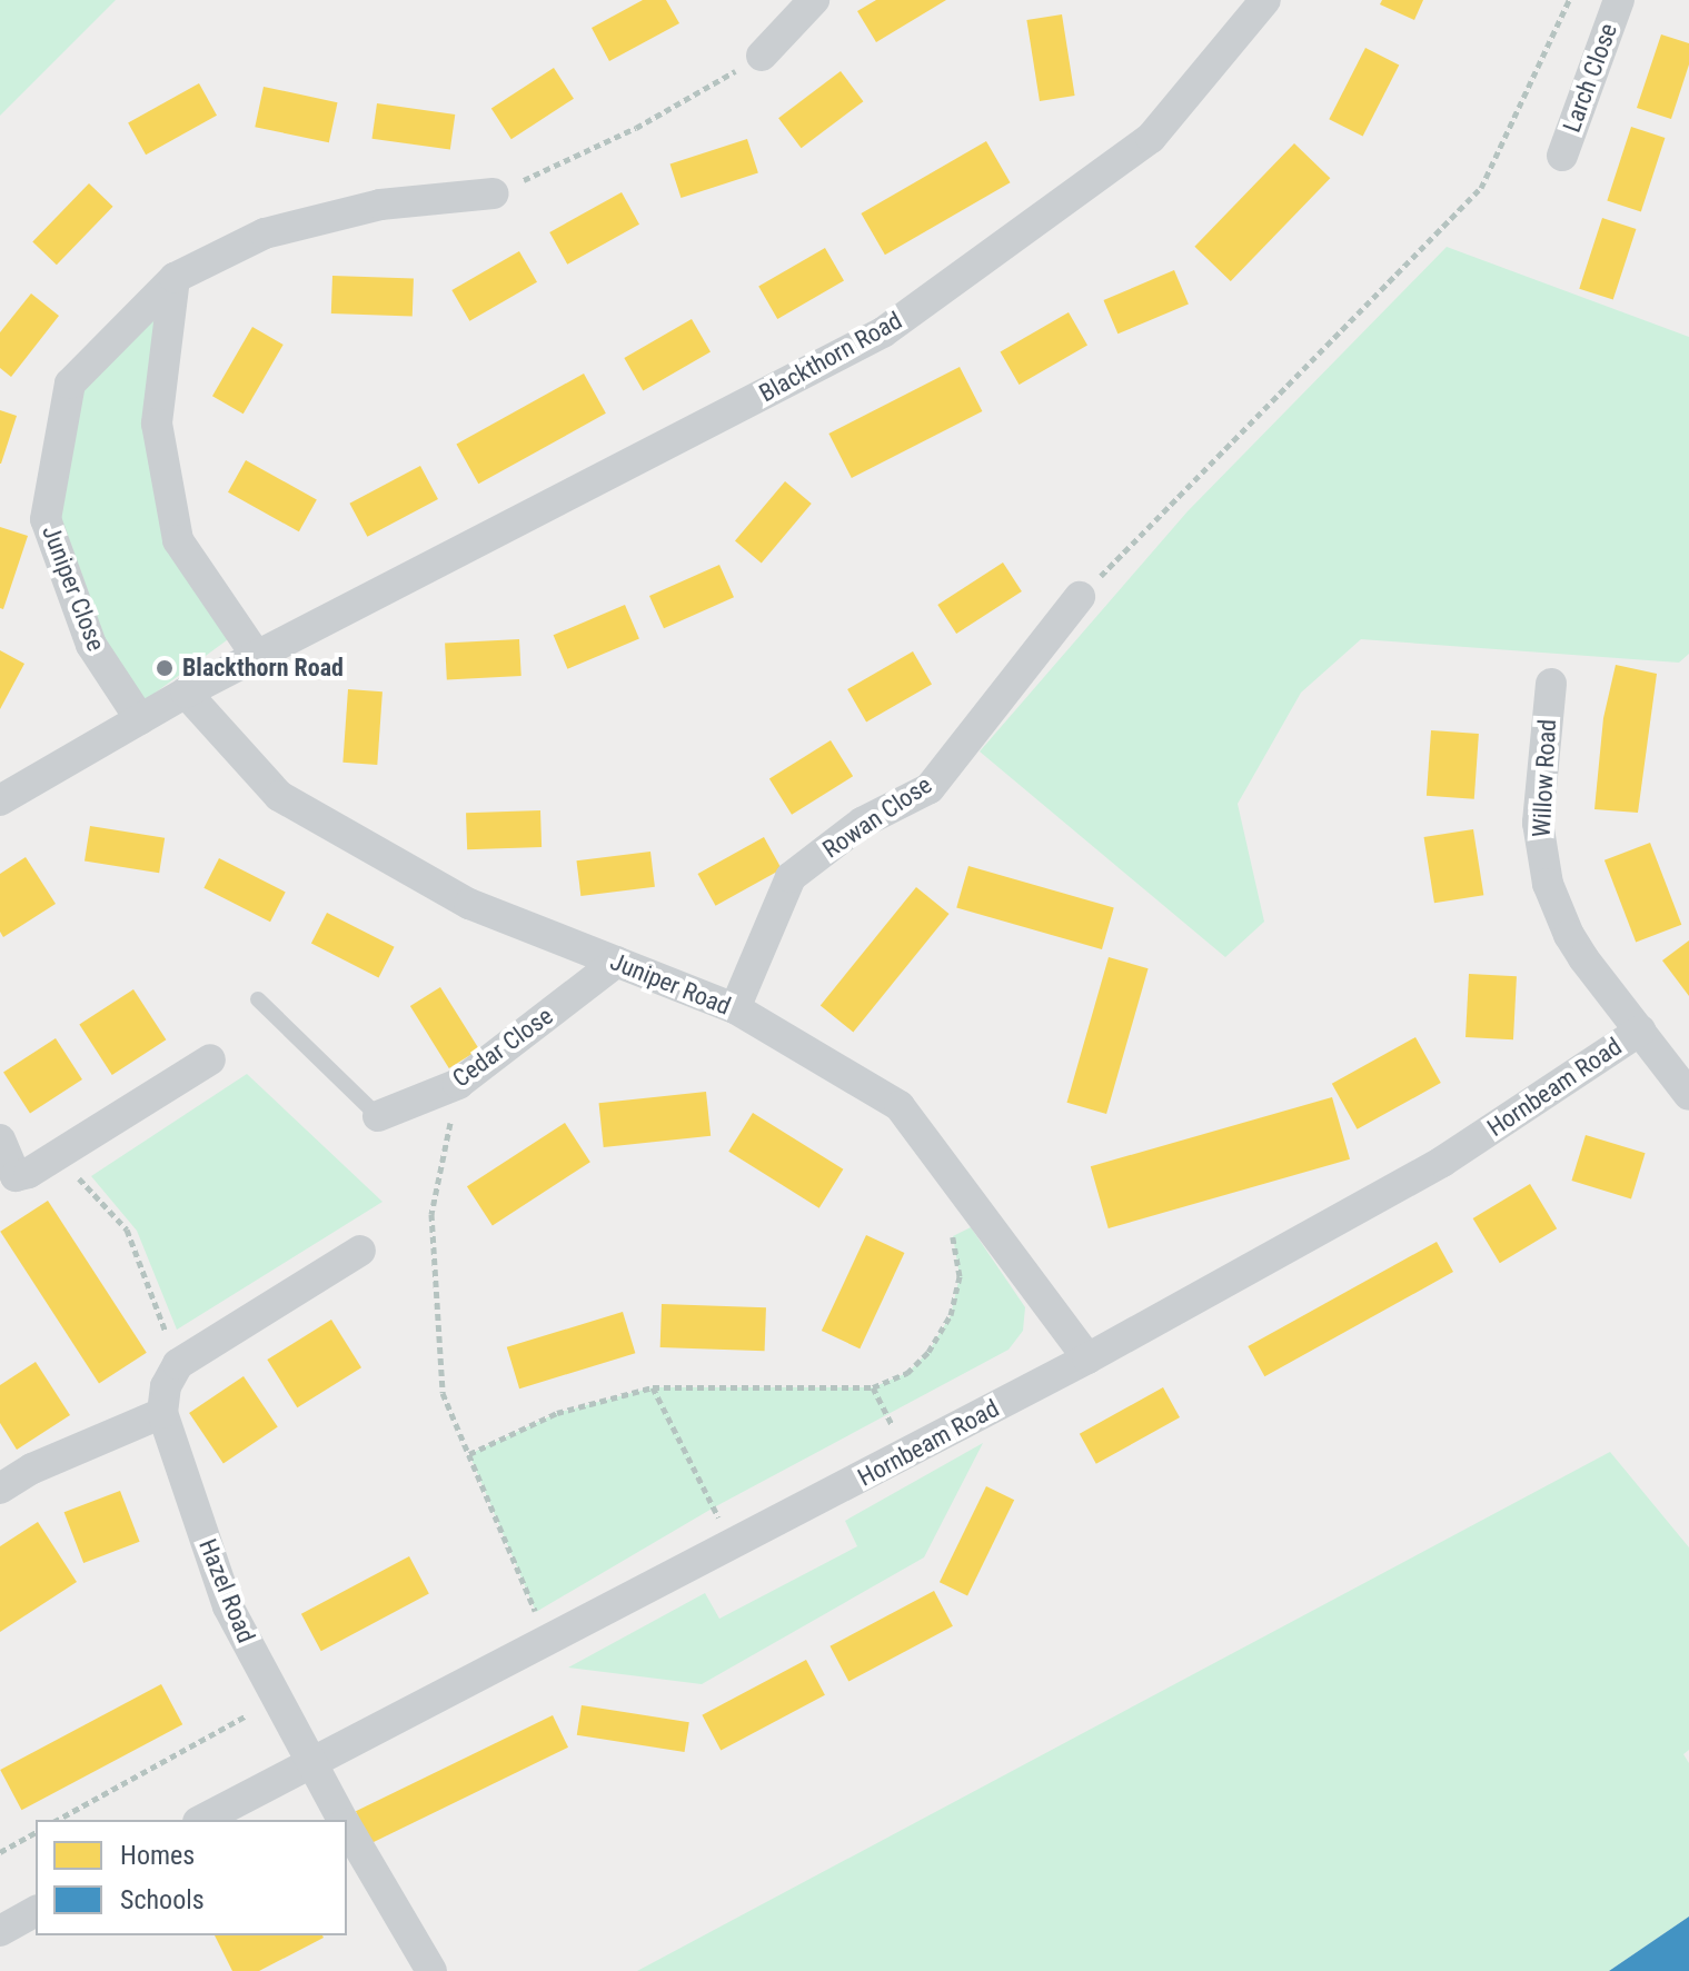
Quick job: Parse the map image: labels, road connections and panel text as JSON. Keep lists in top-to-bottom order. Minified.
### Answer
{"streets":{"street":["Larch Close","Blackthorn Road","Juniper Close","Willow Road","Rowan Close","Juniper Road","Cedar Close","Hornbeam Road","Hazel Road"]},"crossings":[["Blackthorn Road","Juniper Close"],["Blackthorn Road","Juniper Road"],["Willow Road","Hornbeam Road"],["Rowan Close","Juniper Road"],["Juniper Road","Cedar Close"],["Juniper Road","Hornbeam Road"],["Hornbeam Road","Hazel Road"]],"places":["Blackthorn Road"],"legend":["Homes","Schools"]}
